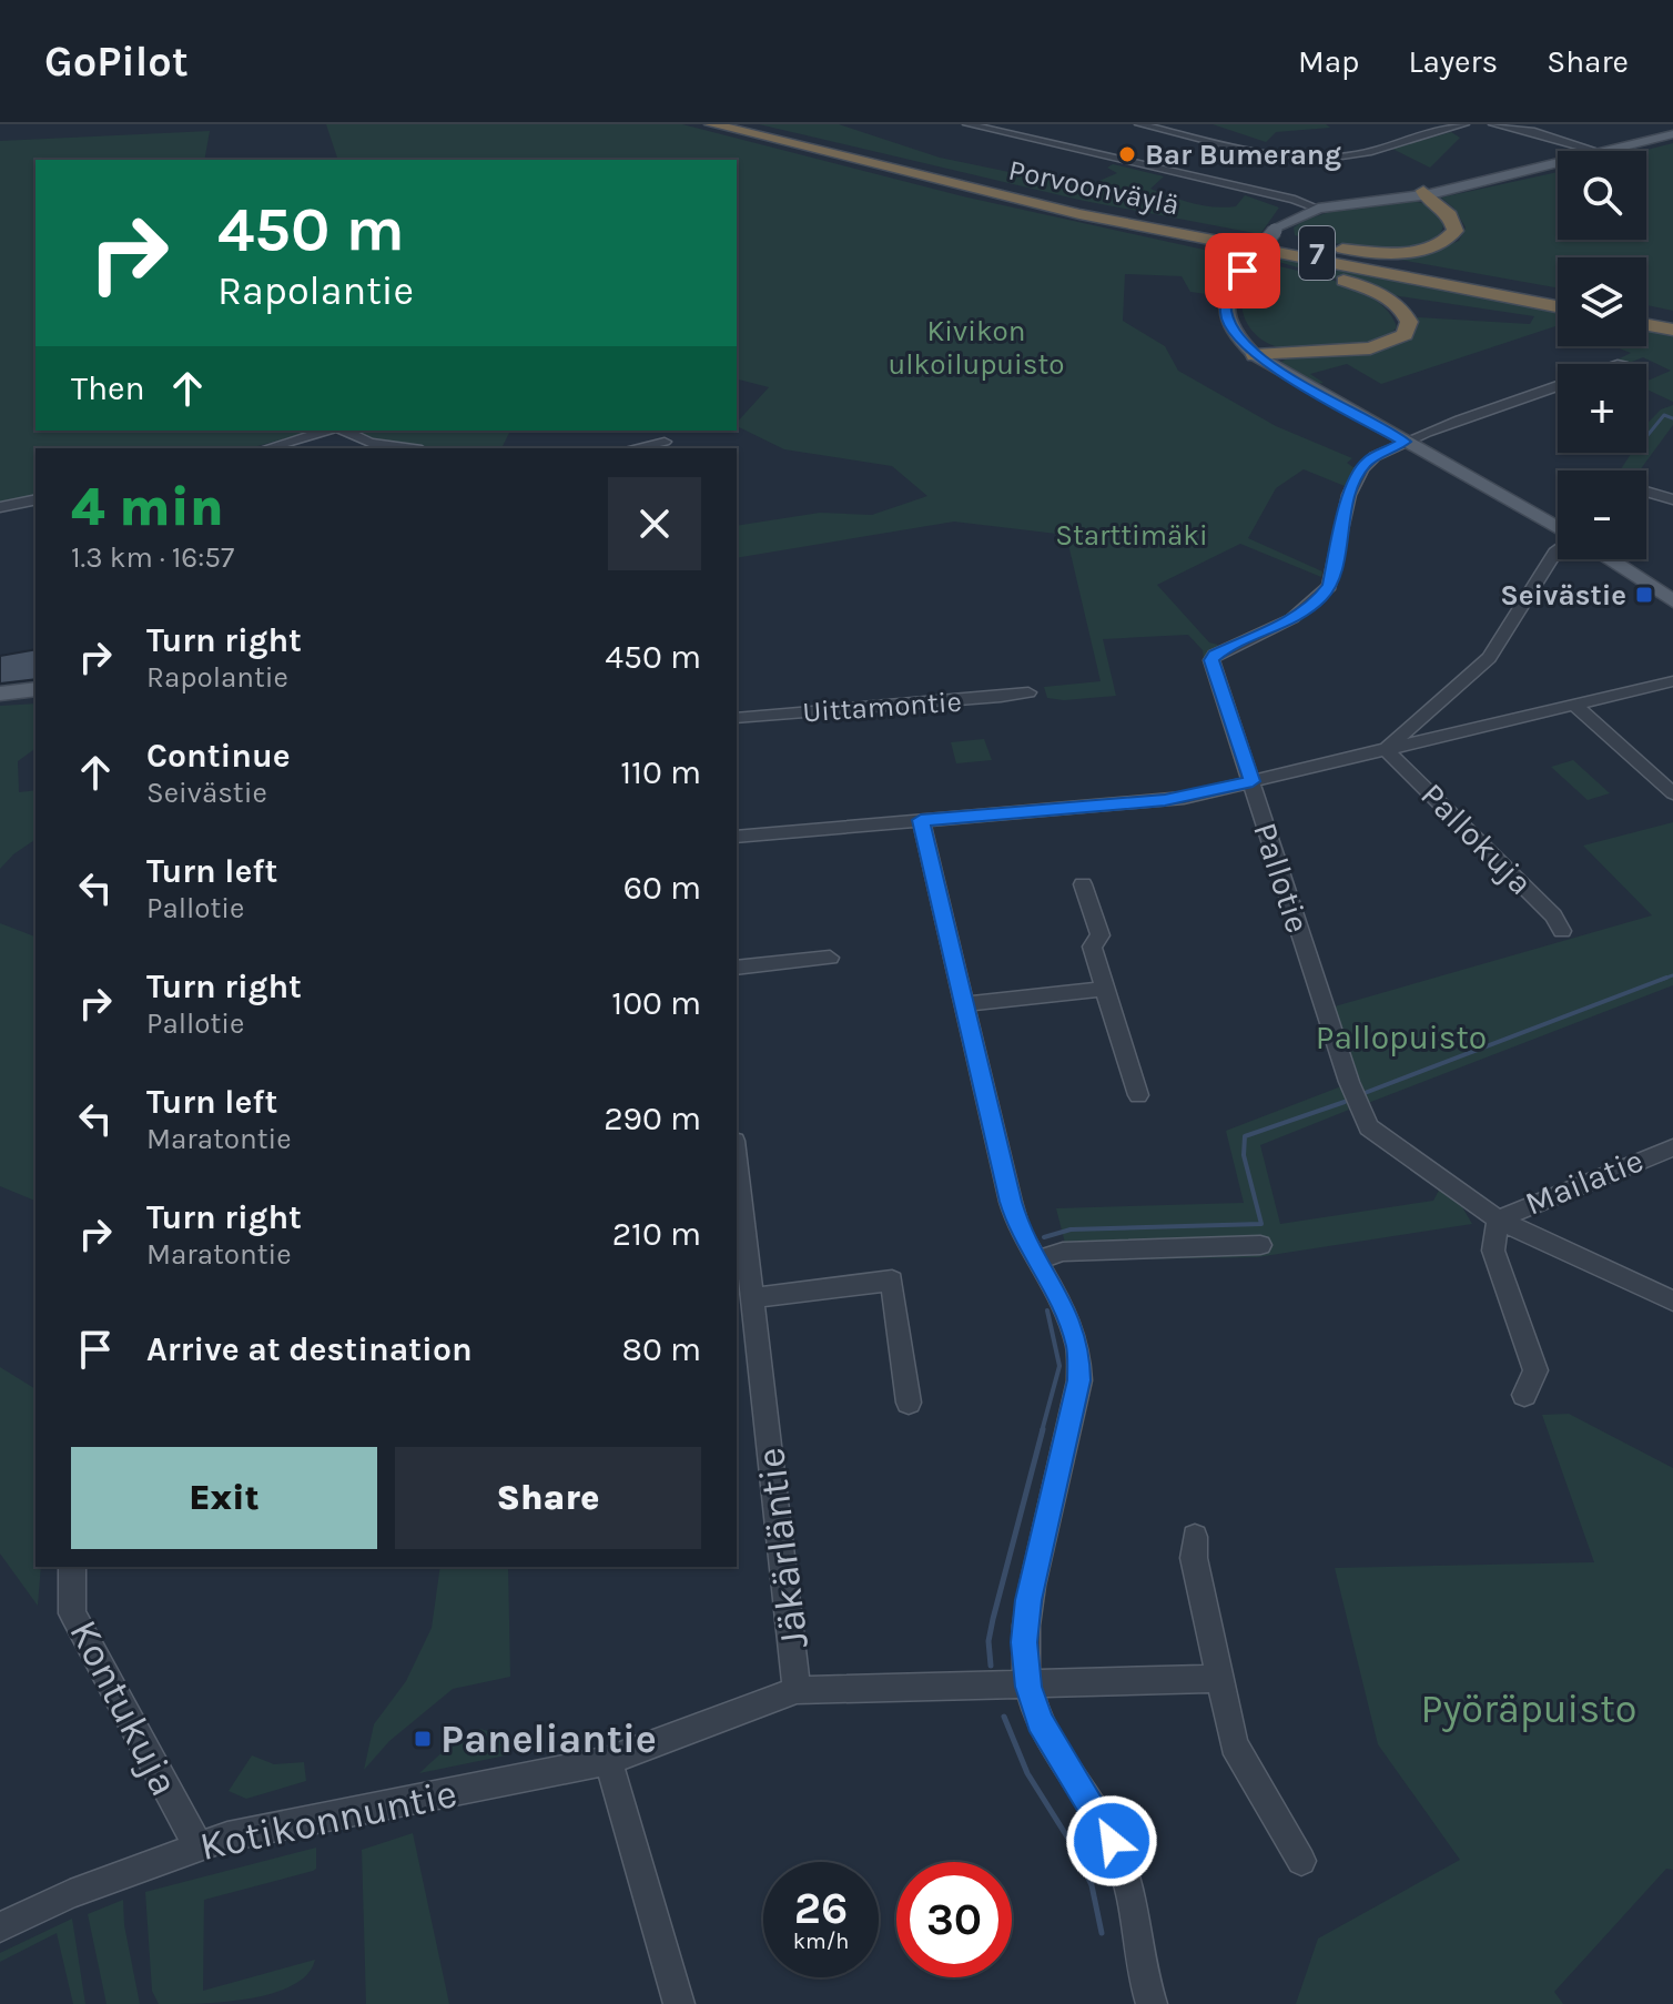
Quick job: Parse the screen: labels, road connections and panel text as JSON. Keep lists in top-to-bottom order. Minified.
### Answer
{"streets":{"highway":["Porvoonväylä","7"],"street":["Uittamontie","Pallokuja","Pallotie","Mailatie","Jäkärläntie","Kontukuja","Kotikonnuntie"]},"crossings":[["Pallotie","Mailatie"],["Jäkärläntie","Kotikonnuntie"],["Kontukuja","Kotikonnuntie"]],"parks":["Kivikon ulkoilupuisto","Starttimäki","Pallopuisto","Pyöräpuisto"],"places":{"other":["Bar Bumerang"],"transit":["Seivästie","Paneliantie"]},"page":{"header":"GoPilot","nav":["Map","Layers","Share"],"map_buttons":["+","−"],"turn":["450 m","Rapolantie"],"then":"Then","heading":["4 min","1.3 km · 16:57"],"list":[{"name":"Turn right","note":"Rapolantie","value":"450 m"},{"name":"Continue","note":"Seivästie","value":"110 m"},{"name":"Turn left","note":"Pallotie","value":"60 m"},{"name":"Turn right","note":"Pallotie","value":"100 m"},{"name":"Turn left","note":"Maratontie","value":"290 m"},{"name":"Turn right","note":"Maratontie","value":"210 m"},{"name":"Arrive at destination","value":"80 m"}],"buttons":["Exit","Share"],"speed":"26 km/h","limit":"30"}}
